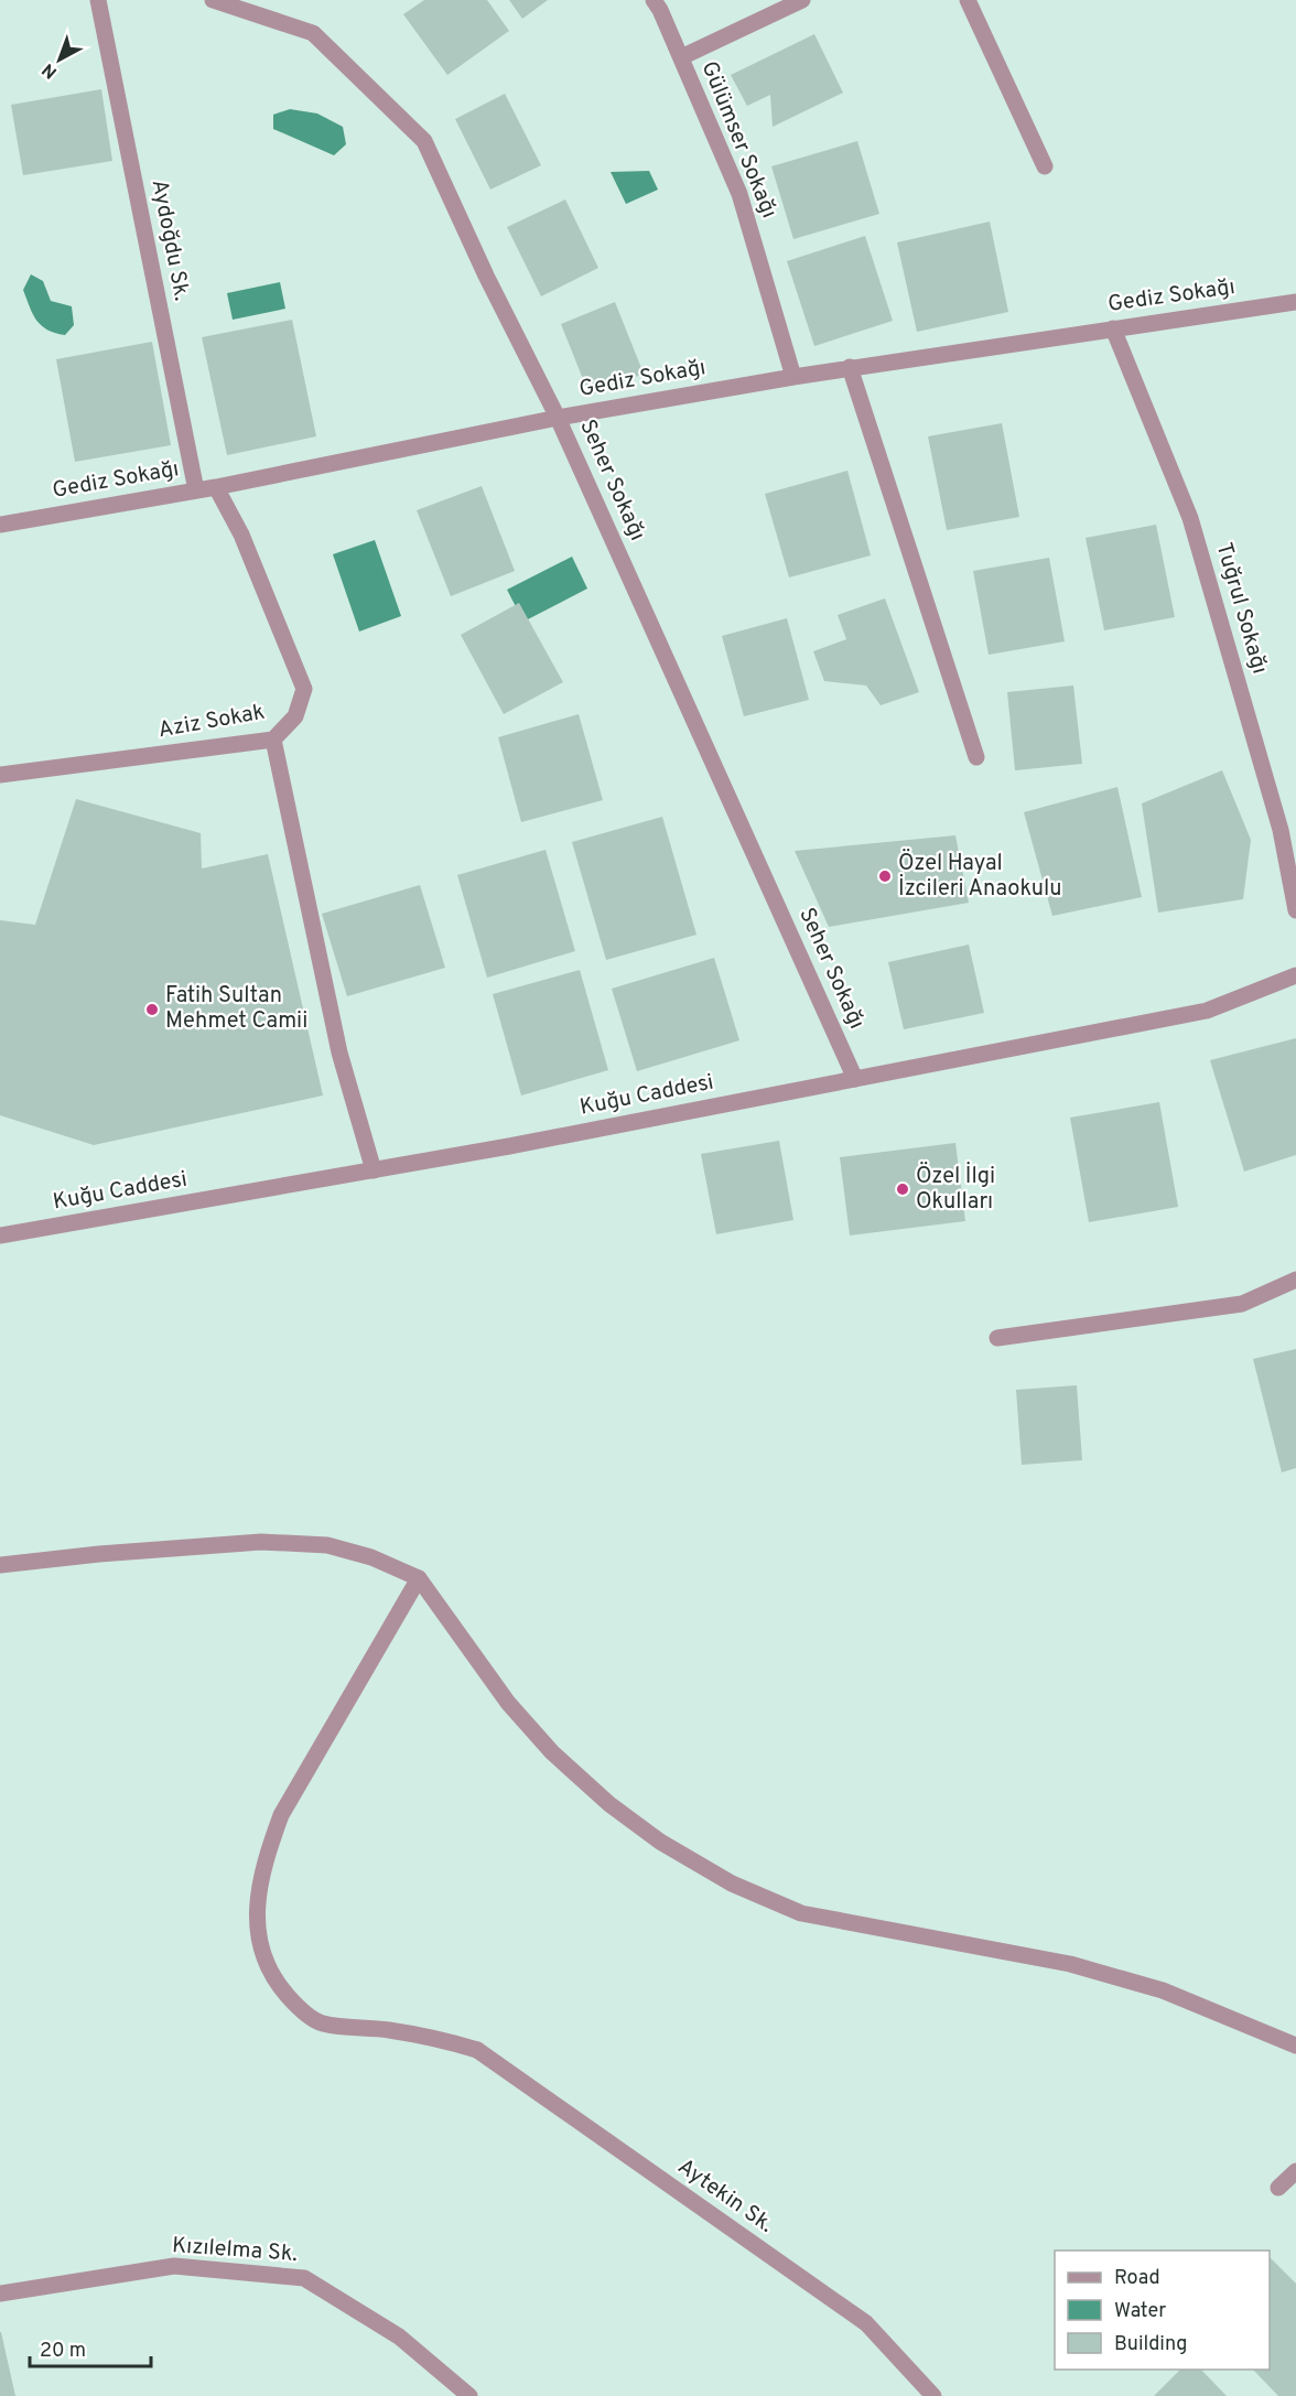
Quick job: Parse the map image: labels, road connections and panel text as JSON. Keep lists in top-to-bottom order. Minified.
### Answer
{"streets":{"street":["Gülümser Sokağı","Aydoğdu Sk.","Gediz Sokağı","Seher Sokağı","Tuğrul Sokağı","Aziz Sokak","Kuğu Caddesi","Aytekin Sk.","Kızılelma Sk."]},"crossings":[["Gülümser Sokağı","Gediz Sokağı"],["Aydoğdu Sk.","Gediz Sokağı"],["Gediz Sokağı","Seher Sokağı"],["Gediz Sokağı","Tuğrul Sokağı"],["Gediz Sokağı","Aziz Sokak"],["Seher Sokağı","Kuğu Caddesi"]],"places":["Özel Hayal İzcileri Anaokulu","Fatih Sultan Mehmet Camii","Özel İlgi Okulları"],"legend":["Road","Water","Building"],"scale_bar":"20 m","north":"bottom left"}
